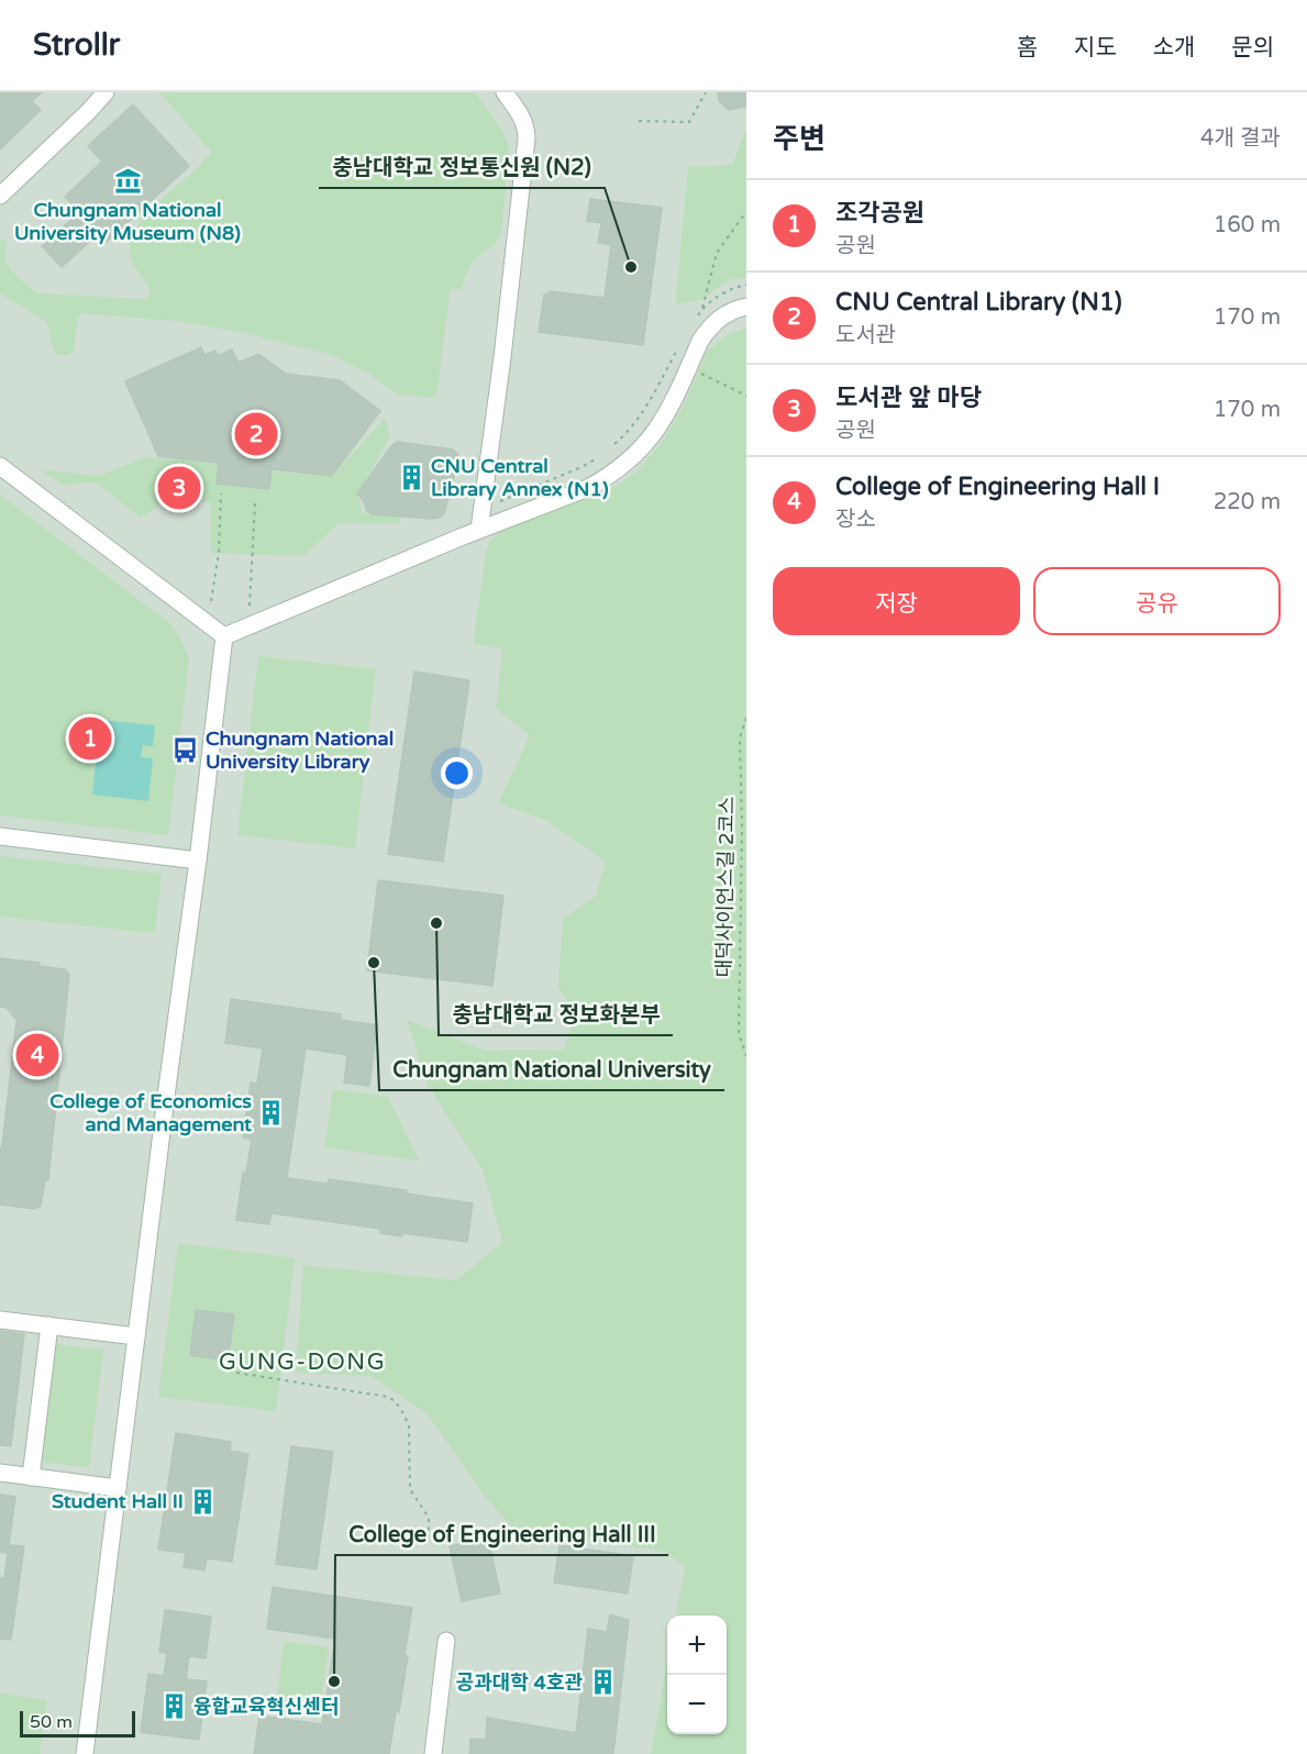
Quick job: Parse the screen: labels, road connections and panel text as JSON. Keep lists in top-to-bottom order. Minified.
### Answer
{"streets":{"path":["대덕사이언스길 2코스"]},"districts":["GUNG-DONG"],"places":{"museum":["Chungnam National University Museum (N8)"],"other":["충남대학교 정보통신원 (N2)","충남대학교 정보화본부","Chungnam National University","College of Engineering Hall III"],"building":["CNU Central Library Annex (N1)","College of Economics and Management","Student Hall II","공과대학 4호관","융합교육혁신센터"],"bus stop":["Chungnam National University Library"]},"scale_bar":"50 m","page":{"header":"Strollr","nav":["홈","지도","소개","문의"],"heading":["주변","4개 결과"],"list":[{"mark":"1","name":"조각공원","note":"공원","value":"160 m"},{"mark":"2","name":"CNU Central Library (N1)","note":"도서관","value":"170 m"},{"mark":"3","name":"도서관 앞 마당","note":"공원","value":"170 m"},{"mark":"4","name":"College of Engineering Hall I","note":"장소","value":"220 m"}],"pins":["2","3","1","4"],"buttons":["저장","공유"],"map_buttons":["+","−"],"scale":"50 m"}}
